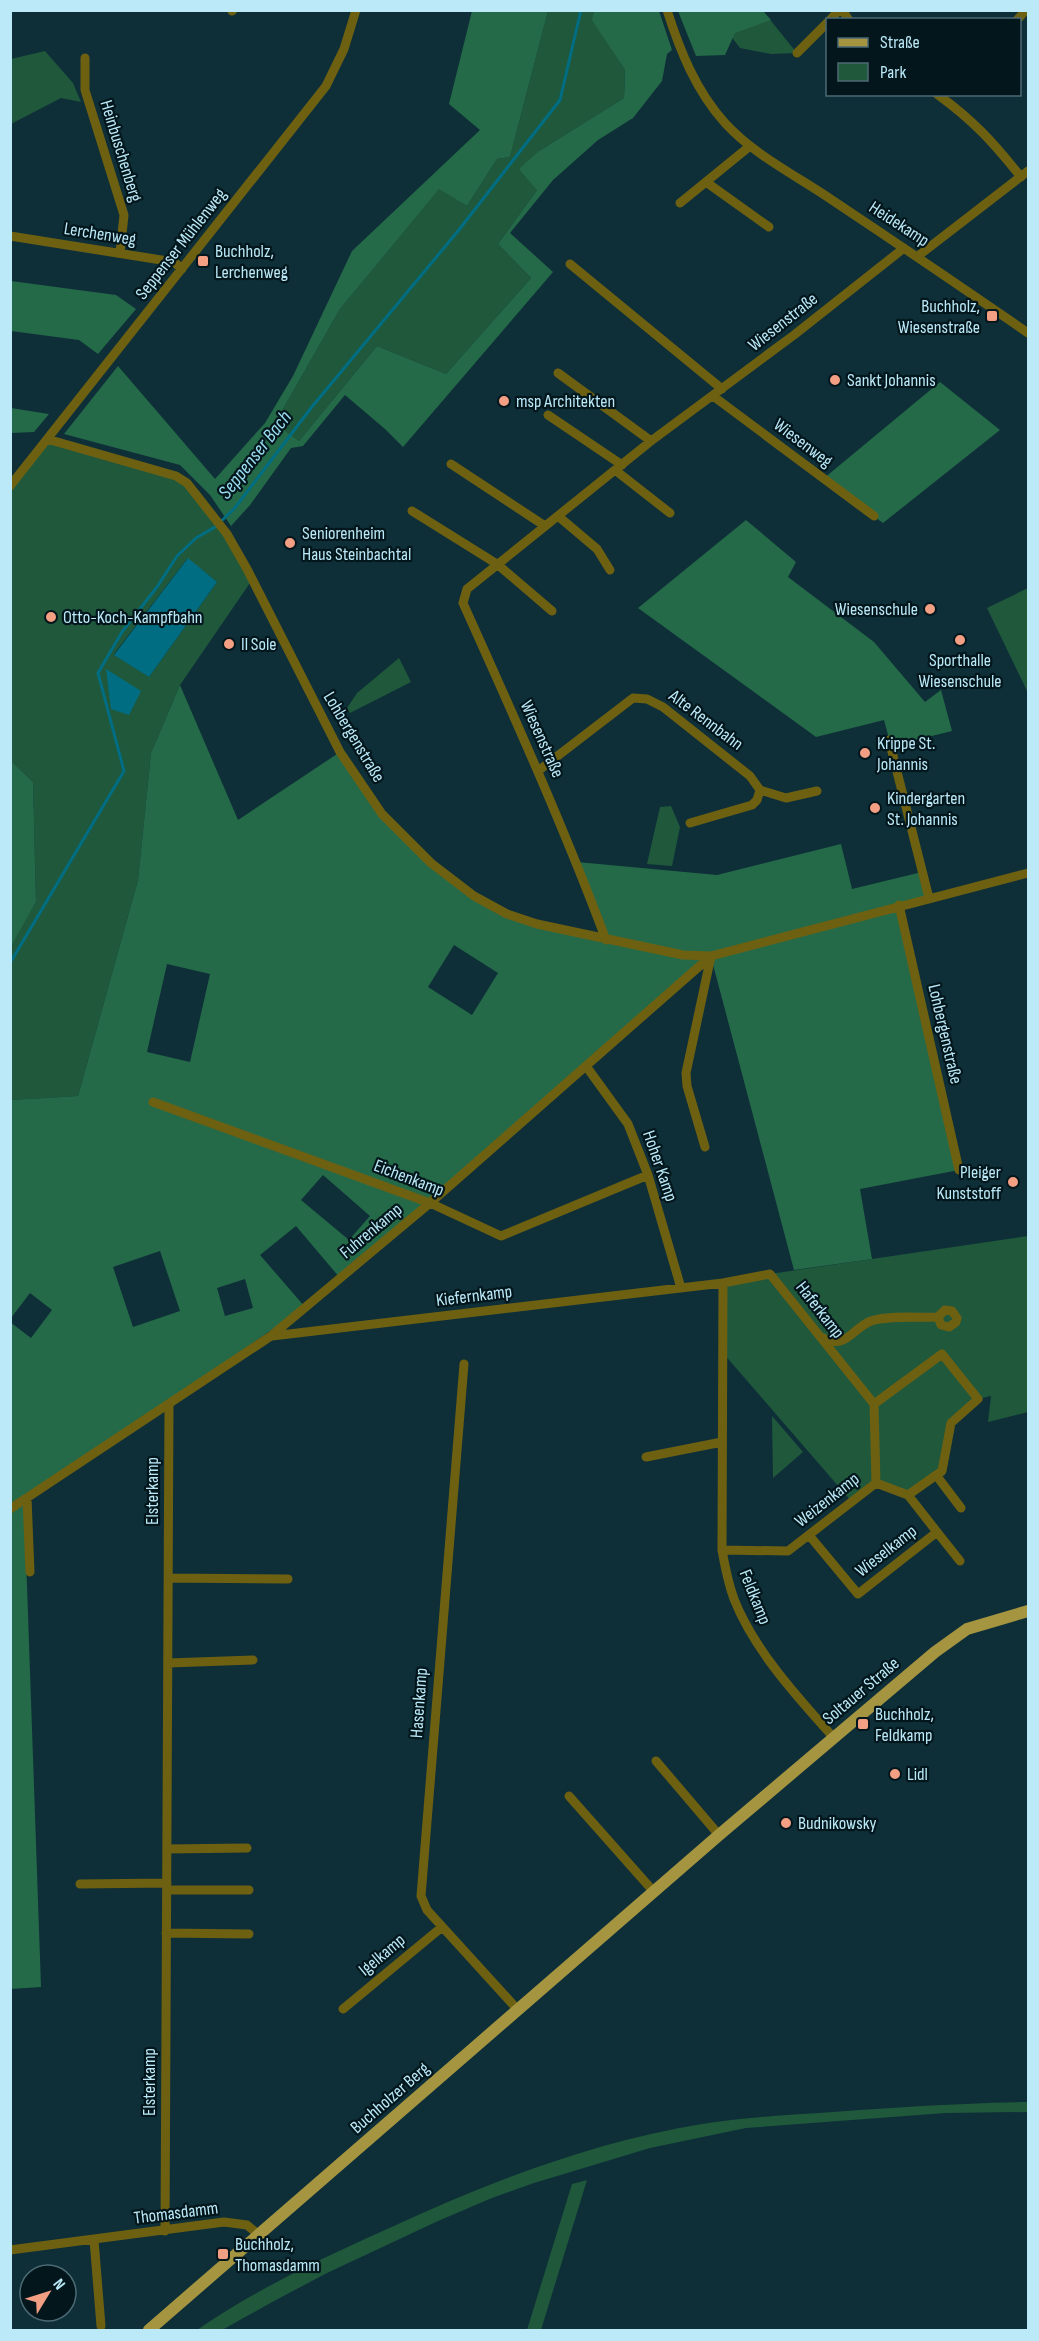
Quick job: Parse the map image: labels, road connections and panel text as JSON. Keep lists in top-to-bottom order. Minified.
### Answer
{"streets":{"main road":["Soltauer Straße","Buchholzer Berg"],"street":["Heinbuschenberg","Heidekamp","Lerchenweg","Seppenser Mühlenweg","Wiesenstraße","Wiesenweg","Alte Rennbahn","Lohbergenstraße","Hoher Kamp","Eichenkamp","Fuhrenkamp","Kiefernkamp","Haferkamp","Elsterkamp","Weizenkamp","Wieselkamp","Feldkamp","Hasenkamp","Igelkamp","Thomasdamm"]},"crossings":[["Heinbuschenberg","Lerchenweg"],["Heidekamp","Wiesenstraße"],["Lerchenweg","Seppenser Mühlenweg"],["Seppenser Mühlenweg","Lohbergenstraße"],["Wiesenstraße","Wiesenweg"],["Wiesenstraße","Alte Rennbahn"],["Wiesenstraße","Lohbergenstraße"],["Lohbergenstraße","Fuhrenkamp"],["Hoher Kamp","Eichenkamp"],["Hoher Kamp","Fuhrenkamp"],["Hoher Kamp","Kiefernkamp"],["Eichenkamp","Fuhrenkamp"],["Fuhrenkamp","Kiefernkamp"],["Fuhrenkamp","Elsterkamp"],["Haferkamp","Weizenkamp"],["Haferkamp","Feldkamp"],["Elsterkamp","Thomasdamm"],["Weizenkamp","Wieselkamp"],["Weizenkamp","Feldkamp"],["Feldkamp","Soltauer Straße"],["Soltauer Straße","Buchholzer Berg"],["Hasenkamp","Igelkamp"],["Hasenkamp","Buchholzer Berg"],["Buchholzer Berg","Thomasdamm"]],"water":["Seppenser Bach"],"places":{"transit":["Buchholz, Lerchenweg","Buchholz, Wiesenstraße","Buchholz, Feldkamp","Buchholz, Thomasdamm"],"other":["Sankt Johannis","msp Architekten","Seniorenheim Haus Steinbachtal","Wiesenschule","Otto-Koch-Kampfbahn","Sporthalle Wiesenschule","Il Sole","Krippe St. Johannis","Kindergarten St. Johannis","Pleiger Kunststoff","Lidl","Budnikowsky"]},"legend":["Straße","Park"],"north":"top right"}
